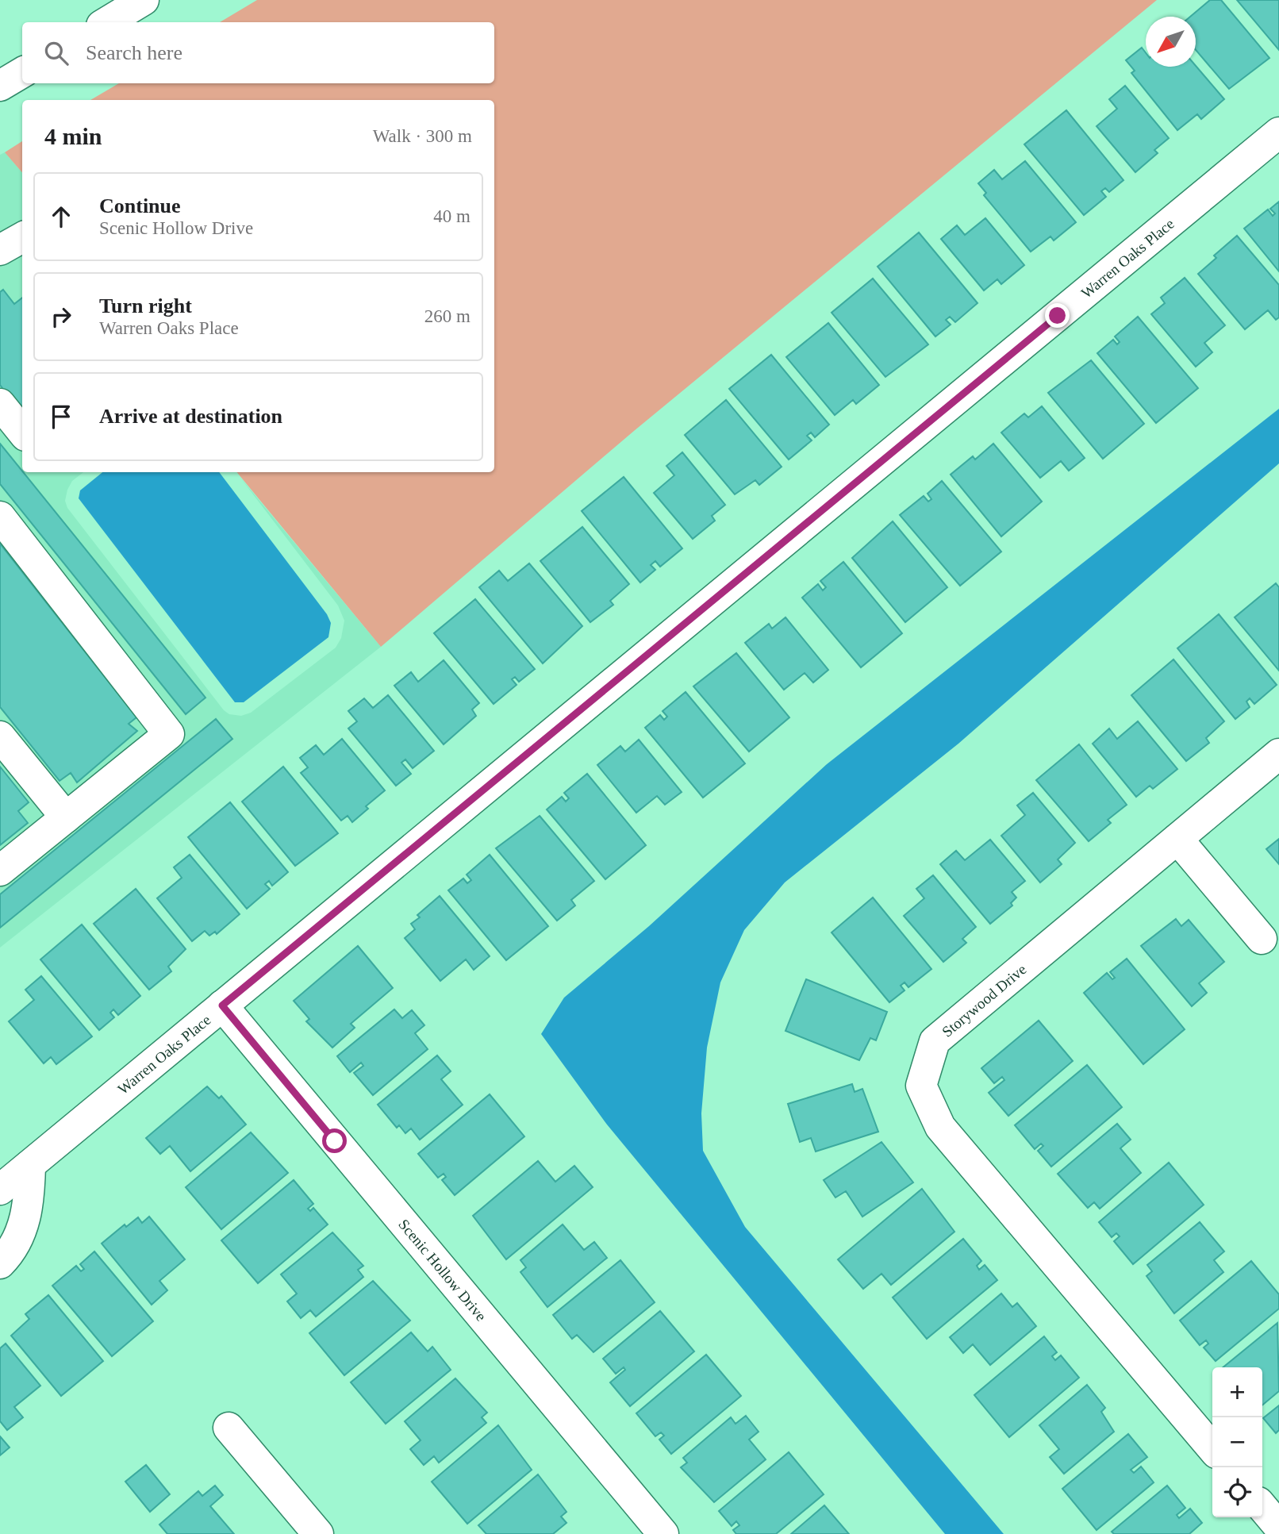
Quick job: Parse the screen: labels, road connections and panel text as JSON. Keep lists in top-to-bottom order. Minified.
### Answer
{"streets":{"street":["Warren Oaks Place","Storywood Drive","Scenic Hollow Drive"]},"crossings":[["Warren Oaks Place","Scenic Hollow Drive"]],"north":"bottom left","page":{"search":"Search here","heading":["4 min","Walk · 300 m"],"list":[["Continue","Scenic Hollow Drive","40 m"],["Turn right","Warren Oaks Place","260 m"],"Arrive at destination"],"map_buttons":["+","−"]}}
